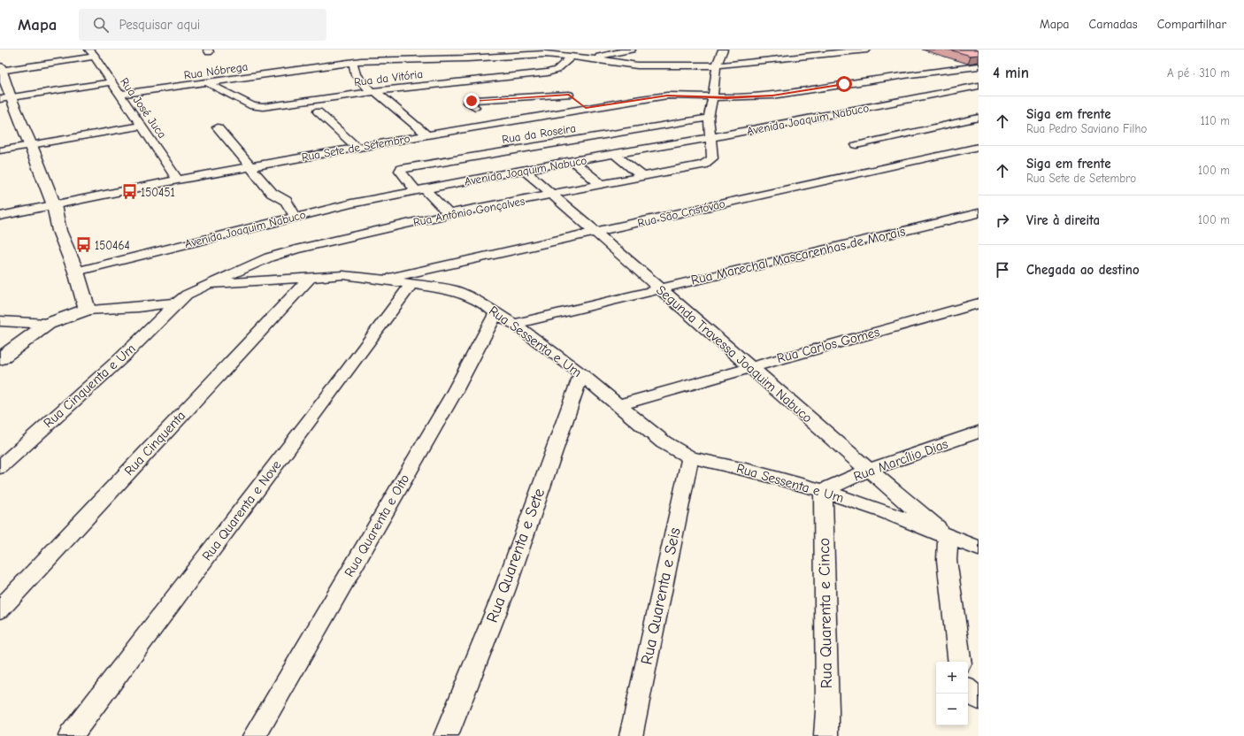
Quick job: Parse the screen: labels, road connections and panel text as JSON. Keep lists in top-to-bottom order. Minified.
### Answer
{"streets":{"street":["Rua Nóbrega","Rua da Vitória","Rua José Juca","Avenida Joaquim Nabuco","Rua da Roseira","Rua Sete de Setembro","Rua Antônio Gonçalves","Rua São Cristóvão","Rua Marechal Mascarenhas de Morais","Rua Sessenta e Um","Rua Carlos Gomes","Segunda Travessa Joaquim Nabuco","Rua Cinquenta e Um","Rua Cinquenta","Rua Marcílio Dias","Rua Quarenta e Nove","Rua Quarenta e Oito","Rua Quarenta e Sete","Rua Quarenta e Seis","Rua Quarenta e Cinco"]},"crossings":[["Rua Nóbrega","Rua da Vitória"],["Rua Nóbrega","Rua José Juca"],["Rua José Juca","Rua Sete de Setembro"],["Avenida Joaquim Nabuco","Rua da Roseira"],["Avenida Joaquim Nabuco","Rua Antônio Gonçalves"],["Avenida Joaquim Nabuco","Segunda Travessa Joaquim Nabuco"],["Rua Antônio Gonçalves","Rua Sessenta e Um"],["Rua Antônio Gonçalves","Segunda Travessa Joaquim Nabuco"],["Rua São Cristóvão","Rua Sessenta e Um"],["Rua São Cristóvão","Segunda Travessa Joaquim Nabuco"],["Rua Marechal Mascarenhas de Morais","Rua Sessenta e Um"],["Rua Marechal Mascarenhas de Morais","Segunda Travessa Joaquim Nabuco"],["Rua Sessenta e Um","Rua Carlos Gomes"],["Rua Sessenta e Um","Segunda Travessa Joaquim Nabuco"],["Rua Sessenta e Um","Rua Cinquenta e Um"],["Rua Sessenta e Um","Rua Cinquenta"],["Rua Sessenta e Um","Rua Marcílio Dias"],["Rua Sessenta e Um","Rua Quarenta e Nove"],["Rua Sessenta e Um","Rua Quarenta e Oito"],["Rua Sessenta e Um","Rua Quarenta e Sete"],["Rua Sessenta e Um","Rua Quarenta e Seis"],["Rua Sessenta e Um","Rua Quarenta e Cinco"],["Rua Carlos Gomes","Segunda Travessa Joaquim Nabuco"],["Segunda Travessa Joaquim Nabuco","Rua Marcílio Dias"],["Rua Marcílio Dias","Rua Quarenta e Cinco"]],"places":{"bus stop":["150451","150464"]},"page":{"header":"Mapa","search":"Pesquisar aqui","nav":["Mapa","Camadas","Compartilhar"],"heading":["4 min","A pé · 310 m"],"list":[["Siga em frente","Rua Pedro Saviano Filho","110 m"],["Siga em frente","Rua Sete de Setembro","100 m"],["Vire à direita","100 m"],"Chegada ao destino"],"map_buttons":["+","−"]}}
